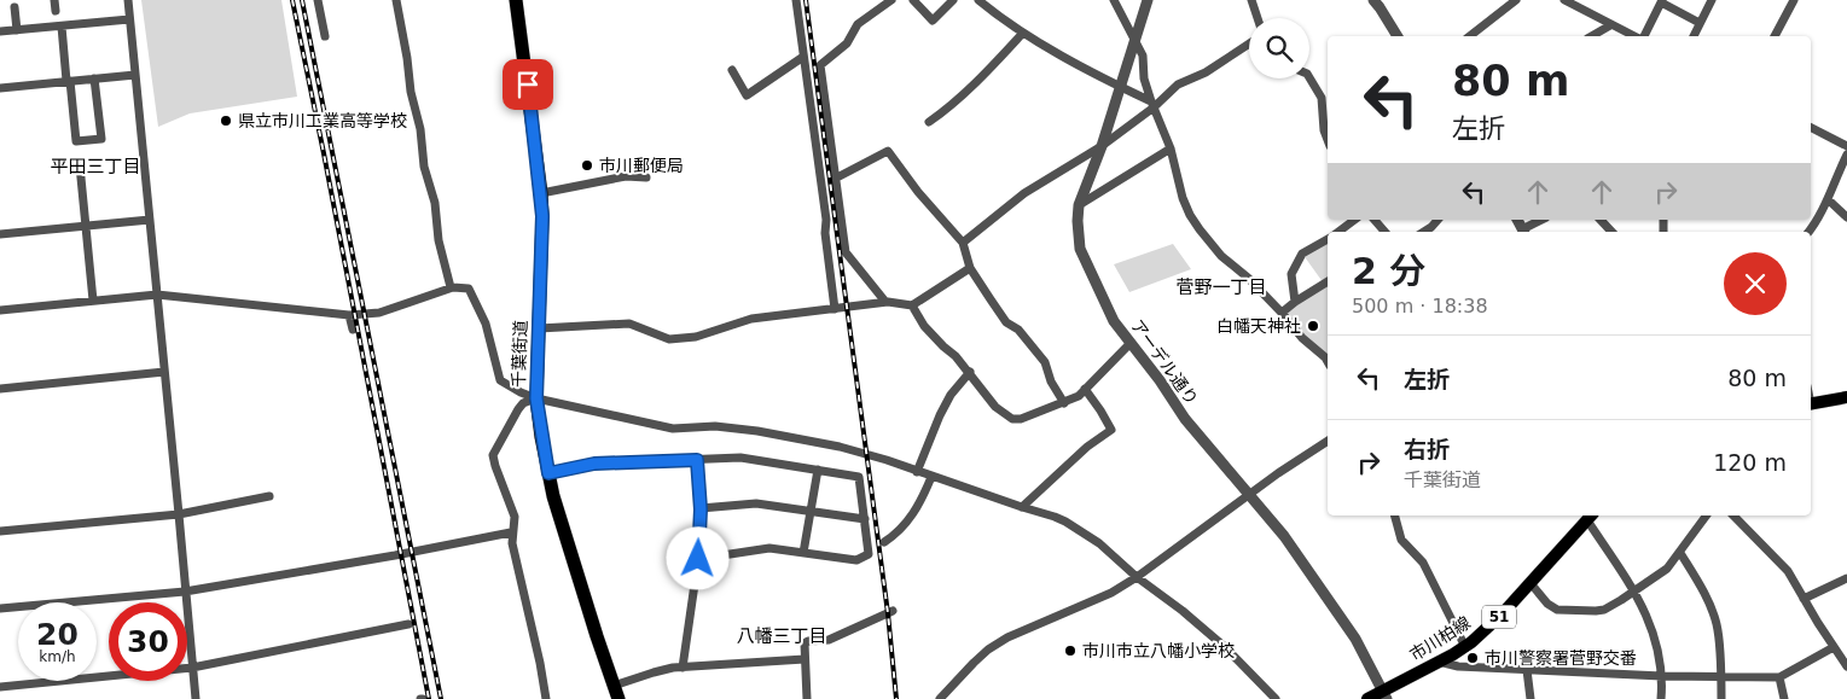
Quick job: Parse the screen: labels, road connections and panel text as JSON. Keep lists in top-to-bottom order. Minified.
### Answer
{"streets":{"highway":["千葉街道"],"main road":["51","市川柏線"],"street":["アーデル通り"]},"crossings":[["アーデル通り","市川柏線"]],"districts":["平田三丁目","菅野一丁目","八幡三丁目"],"places":["県立市川工業高等学校","市川郵便局","白幡天神社","市川市立八幡小学校","市川警察署菅野交番"],"page":{"turn":["80 m","左折"],"heading":["2 分","500 m · 18:38"],"list":[{"name":"左折","value":"80 m"},{"name":"右折","note":"千葉街道","value":"120 m"}],"speed":"20 km/h","limit":"30"}}
